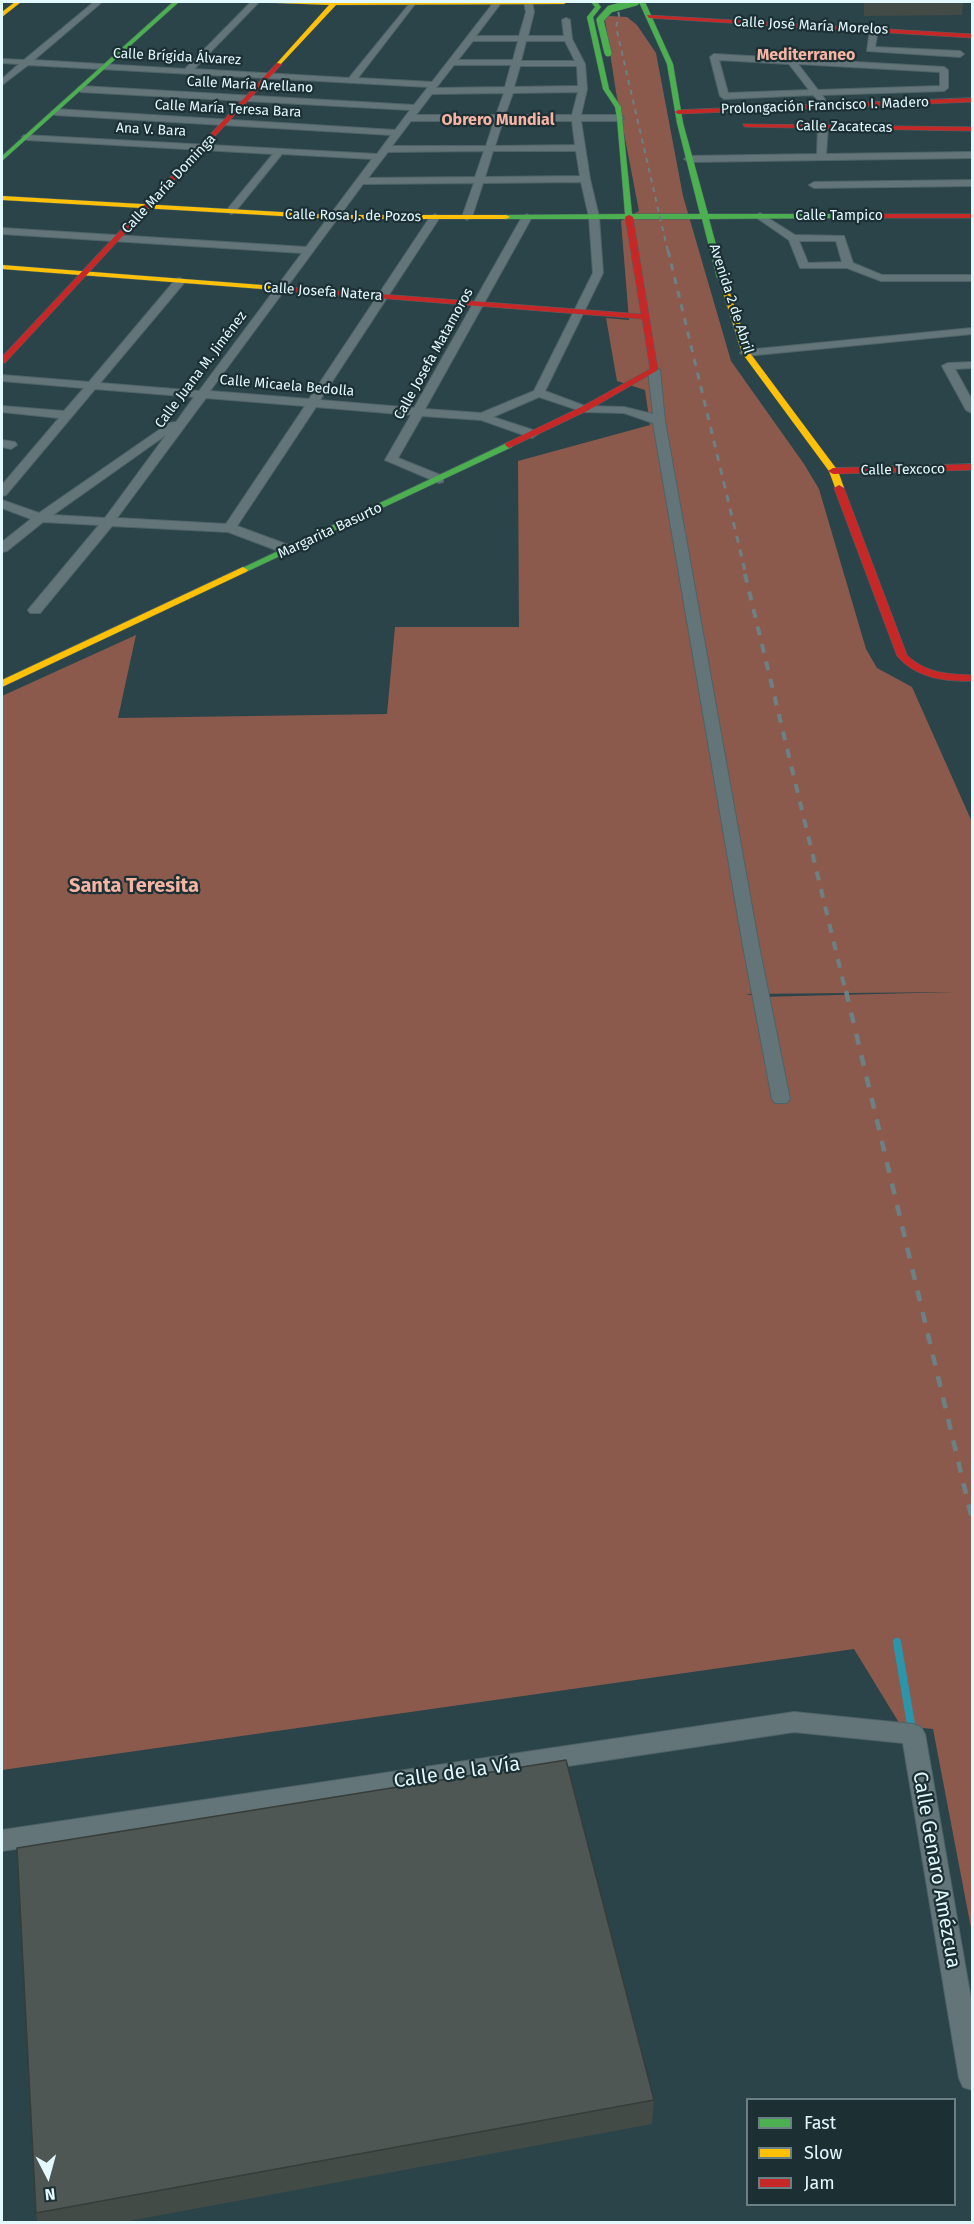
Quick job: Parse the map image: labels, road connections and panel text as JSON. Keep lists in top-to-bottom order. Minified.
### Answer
{"streets":{"street":["Calle José María Morelos","Calle Brígida Álvarez","Calle María Arellano","Prolongación Francisco I. Madero","Calle María Teresa Bara","Calle Zacatecas","Ana V. Bara","Calle María Dominga","Calle Rosa J. de Pozos","Calle Tampico","Calle Josefa Natera","Avenida 2 de Abril","Calle Josefa Matamoros","Calle Juana M. Jiménez","Calle Micaela Bedolla","Calle Texcoco","Margarita Basurto","Calle de la Vía","Calle Genaro Amézcua"]},"crossings":[["Calle José María Morelos","Avenida 2 de Abril"],["Calle Brígida Álvarez","Calle María Dominga"],["Calle Brígida Álvarez","Calle Juana M. Jiménez"],["Calle María Arellano","Calle María Dominga"],["Calle María Arellano","Calle Juana M. Jiménez"],["Prolongación Francisco I. Madero","Calle Zacatecas"],["Prolongación Francisco I. Madero","Avenida 2 de Abril"],["Calle María Teresa Bara","Calle María Dominga"],["Calle María Teresa Bara","Calle Juana M. Jiménez"],["Calle Zacatecas","Avenida 2 de Abril"],["Ana V. Bara","Calle María Dominga"],["Ana V. Bara","Calle Juana M. Jiménez"],["Calle María Dominga","Calle Rosa J. de Pozos"],["Calle María Dominga","Calle Josefa Natera"],["Calle Rosa J. de Pozos","Calle Tampico"],["Calle Rosa J. de Pozos","Avenida 2 de Abril"],["Calle Rosa J. de Pozos","Calle Josefa Matamoros"],["Calle Rosa J. de Pozos","Calle Juana M. Jiménez"],["Calle Tampico","Avenida 2 de Abril"],["Calle Josefa Natera","Calle Josefa Matamoros"],["Calle Josefa Natera","Calle Juana M. Jiménez"],["Avenida 2 de Abril","Calle Texcoco"],["Calle Josefa Matamoros","Calle Micaela Bedolla"],["Calle Josefa Matamoros","Margarita Basurto"],["Calle Juana M. Jiménez","Calle Micaela Bedolla"],["Calle Micaela Bedolla","Margarita Basurto"],["Calle de la Vía","Calle Genaro Amézcua"]],"districts":["Mediterraneo","Obrero Mundial","Santa Teresita"],"legend":["Fast","Slow","Jam"],"north":"bottom"}
